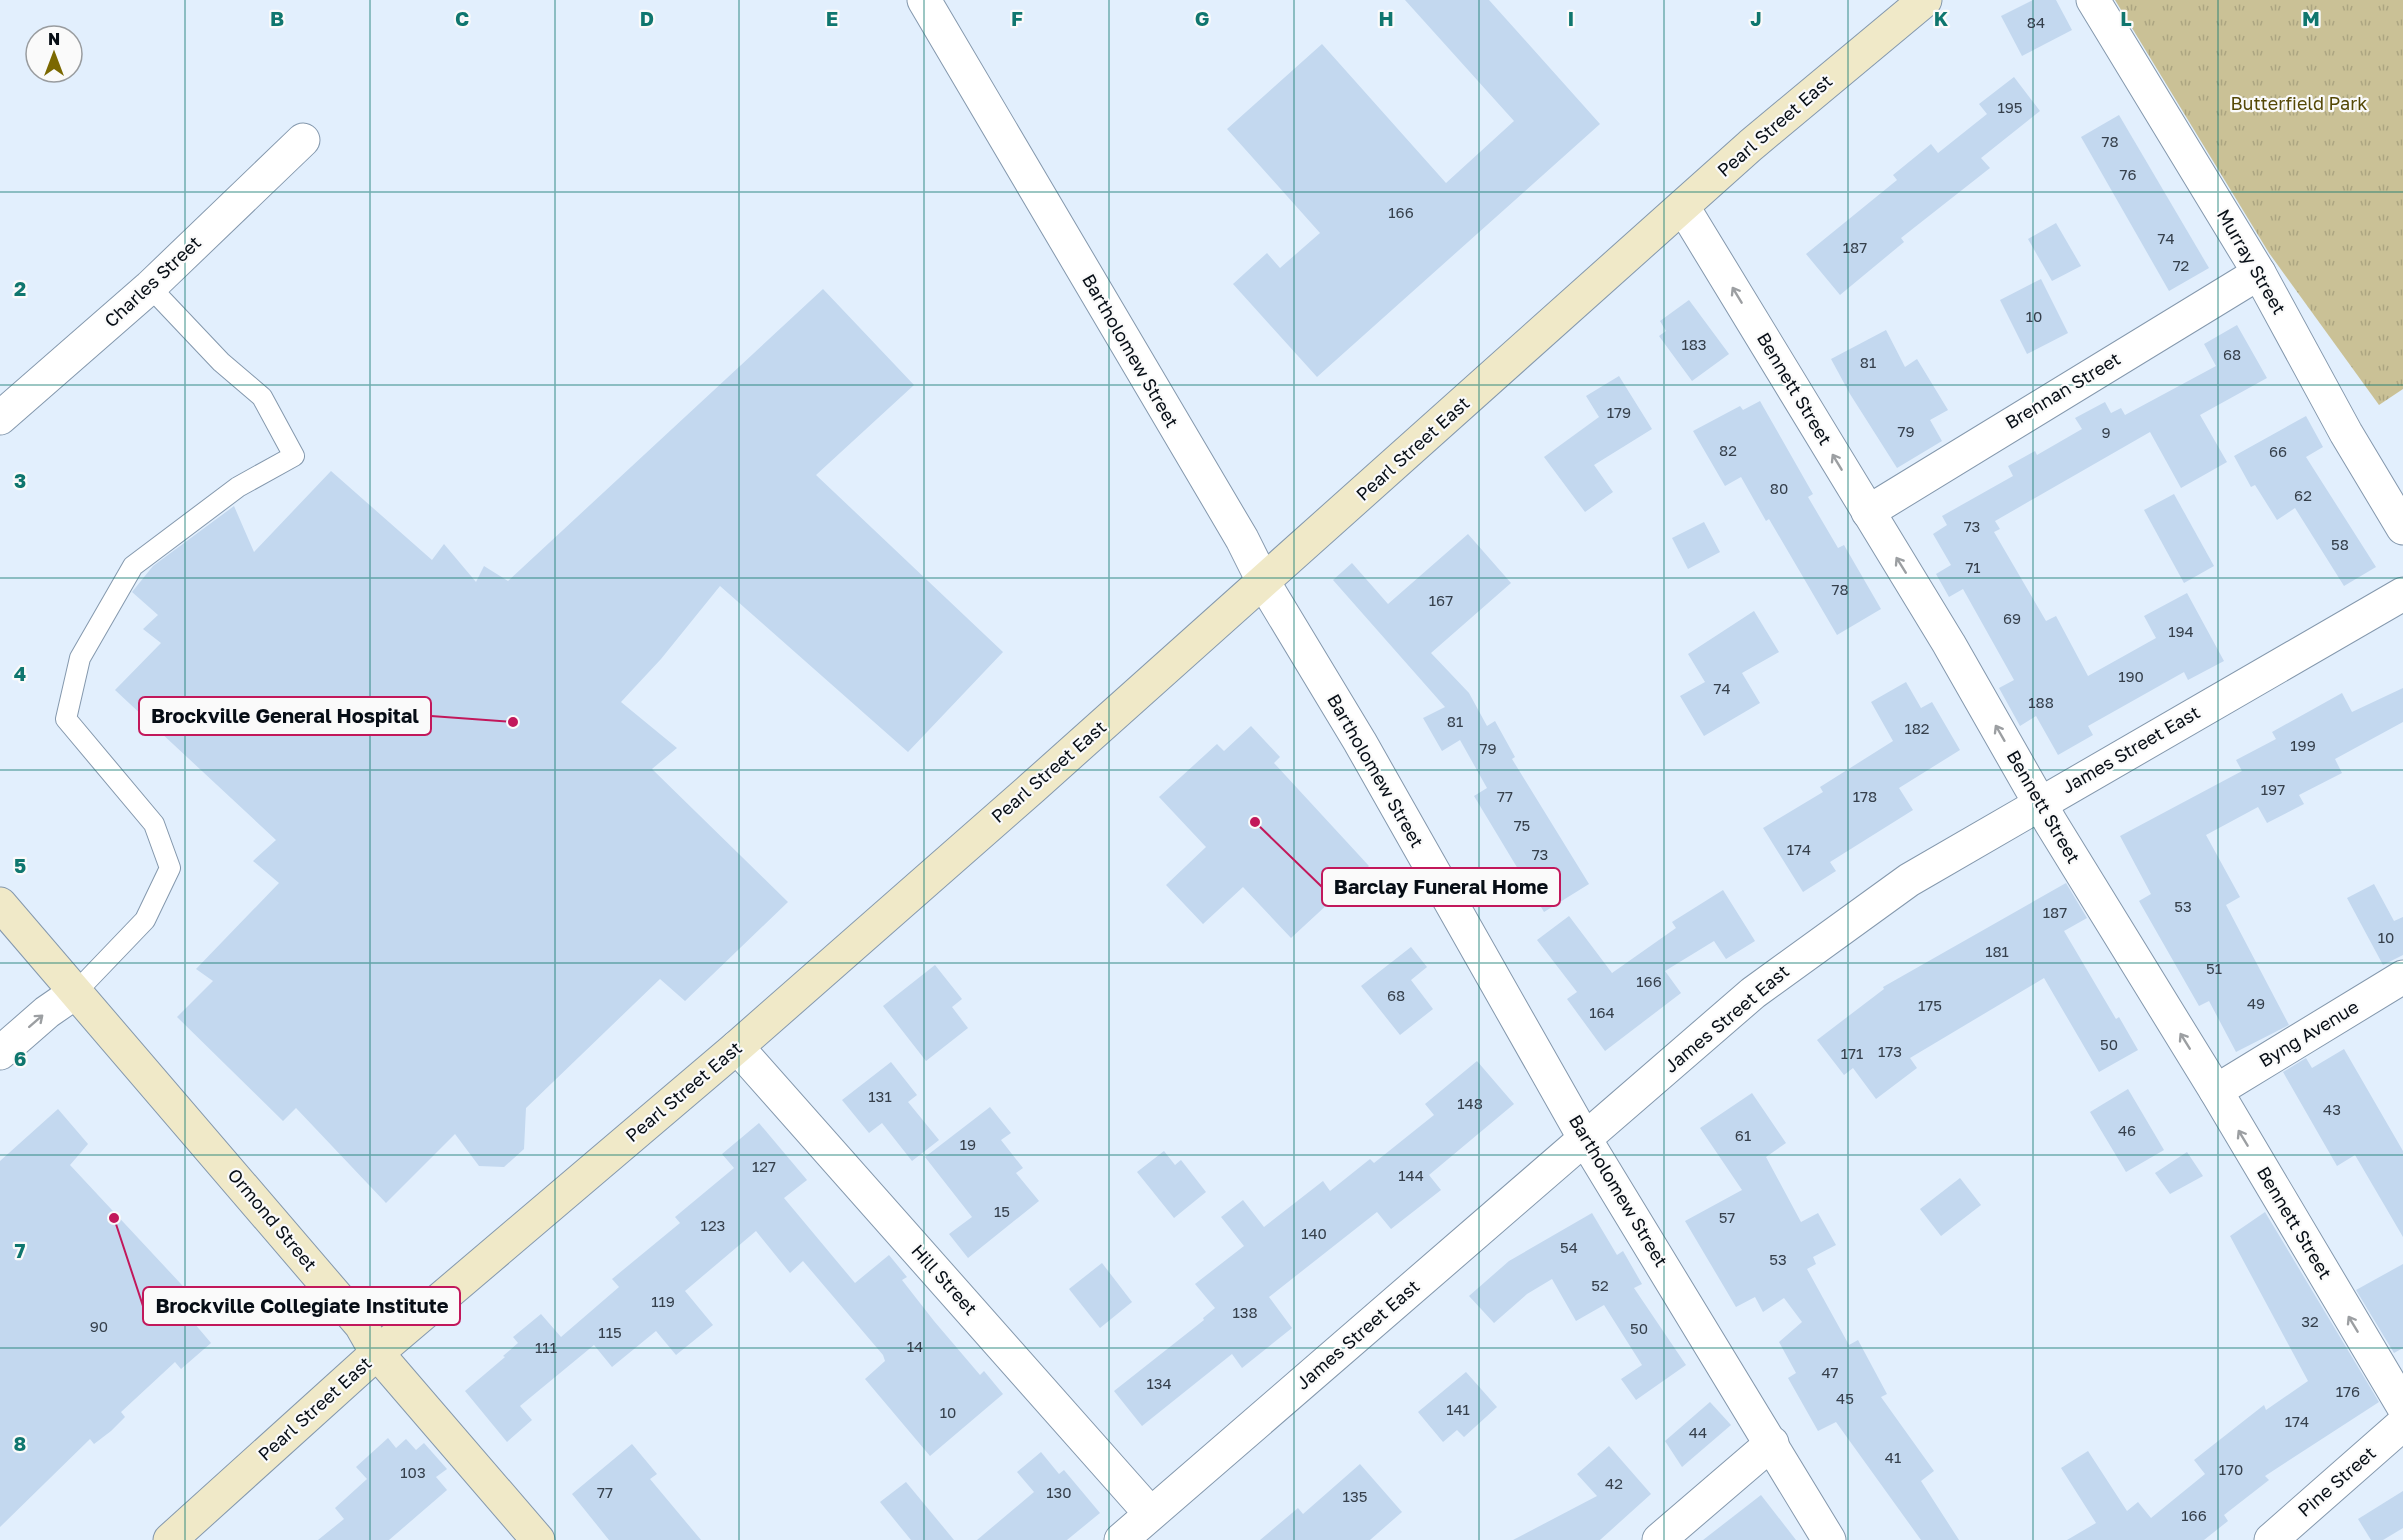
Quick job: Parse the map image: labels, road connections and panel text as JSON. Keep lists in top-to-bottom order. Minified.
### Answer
{"streets":{"street":["Pearl Street East","Murray Street","Charles Street","Bartholomew Street","Bennett Street","Brennan Street","James Street East","Byng Avenue","Ormond Street","Hill Street","Pine Street"]},"crossings":[["Pearl Street East","Bartholomew Street"],["Pearl Street East","Bennett Street"],["Pearl Street East","Ormond Street"],["Pearl Street East","Hill Street"],["Murray Street","Brennan Street"],["Bartholomew Street","James Street East"],["Bennett Street","Brennan Street"],["Bennett Street","James Street East"],["Bennett Street","Byng Avenue"],["James Street East","Hill Street"]],"one_way":["Bennett Street"],"parks":["Butterfield Park"],"places":["Brockville General Hospital","Barclay Funeral Home","Brockville Collegiate Institute"],"house_numbers":["84","195","78","76","166","74","187","72","10","183","68","81","179","79","9","82","66","80","62","73","58","71","78","167","69","194","190","74","188","81","182","199","79","197","77","178","75","174","73","53","187","10","181","51","166","68","49","175","164","50","173","171","131","148","43","46","61","19","127","144","15","57","123","140","54","53","52","119","138","32","90","50","115","14","111","47","134","176","45","141","10","174","44","41","170","103","42","77","130","135","166"],"north":"top","grid":{"columns":["B","C","D","E","F","G","H","I","J","K","L","M"],"rows":["2","3","4","5","6","7","8"]}}
